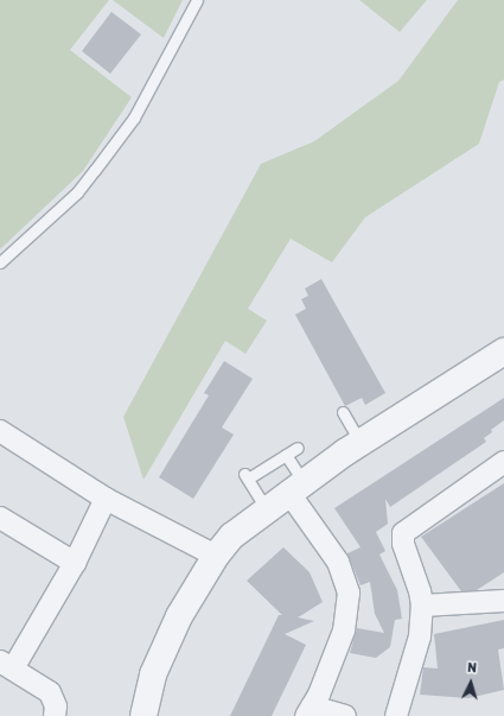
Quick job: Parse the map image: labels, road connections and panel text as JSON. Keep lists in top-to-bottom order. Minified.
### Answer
{"north":"top"}
